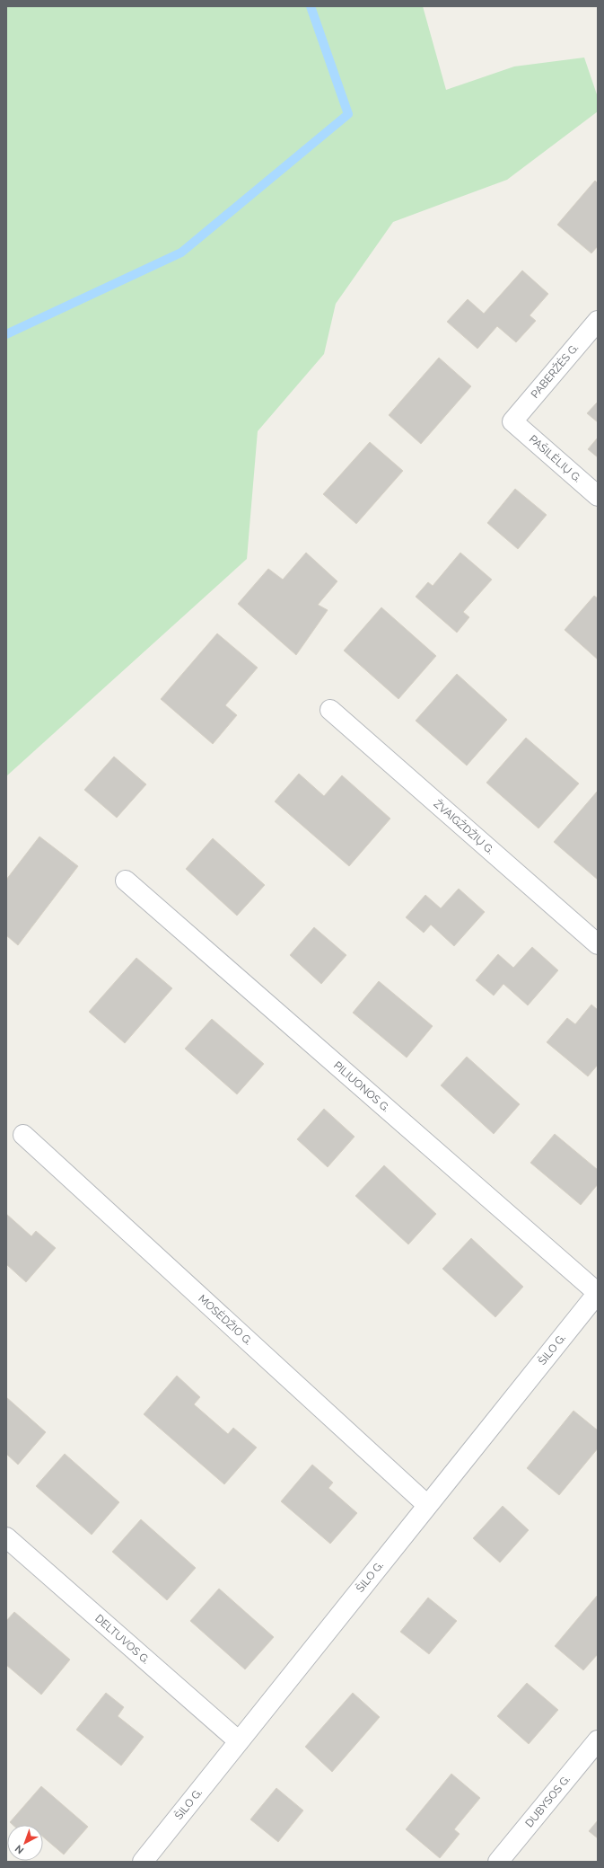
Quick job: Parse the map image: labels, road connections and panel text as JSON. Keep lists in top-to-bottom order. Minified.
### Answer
{"streets":{"street":["PABERŽĖS G.","PAŠILĖLIŲ G.","ŽVAIGŽDŽIŲ G.","PILIUONOS G.","MOSĖDŽIO G.","ŠILO G.","DELTUVOS G.","DUBYSOS G."]},"crossings":[["PABERŽĖS G.","PAŠILĖLIŲ G."],["PILIUONOS G.","ŠILO G."],["MOSĖDŽIO G.","ŠILO G."],["ŠILO G.","DELTUVOS G."]],"north":"bottom left"}
